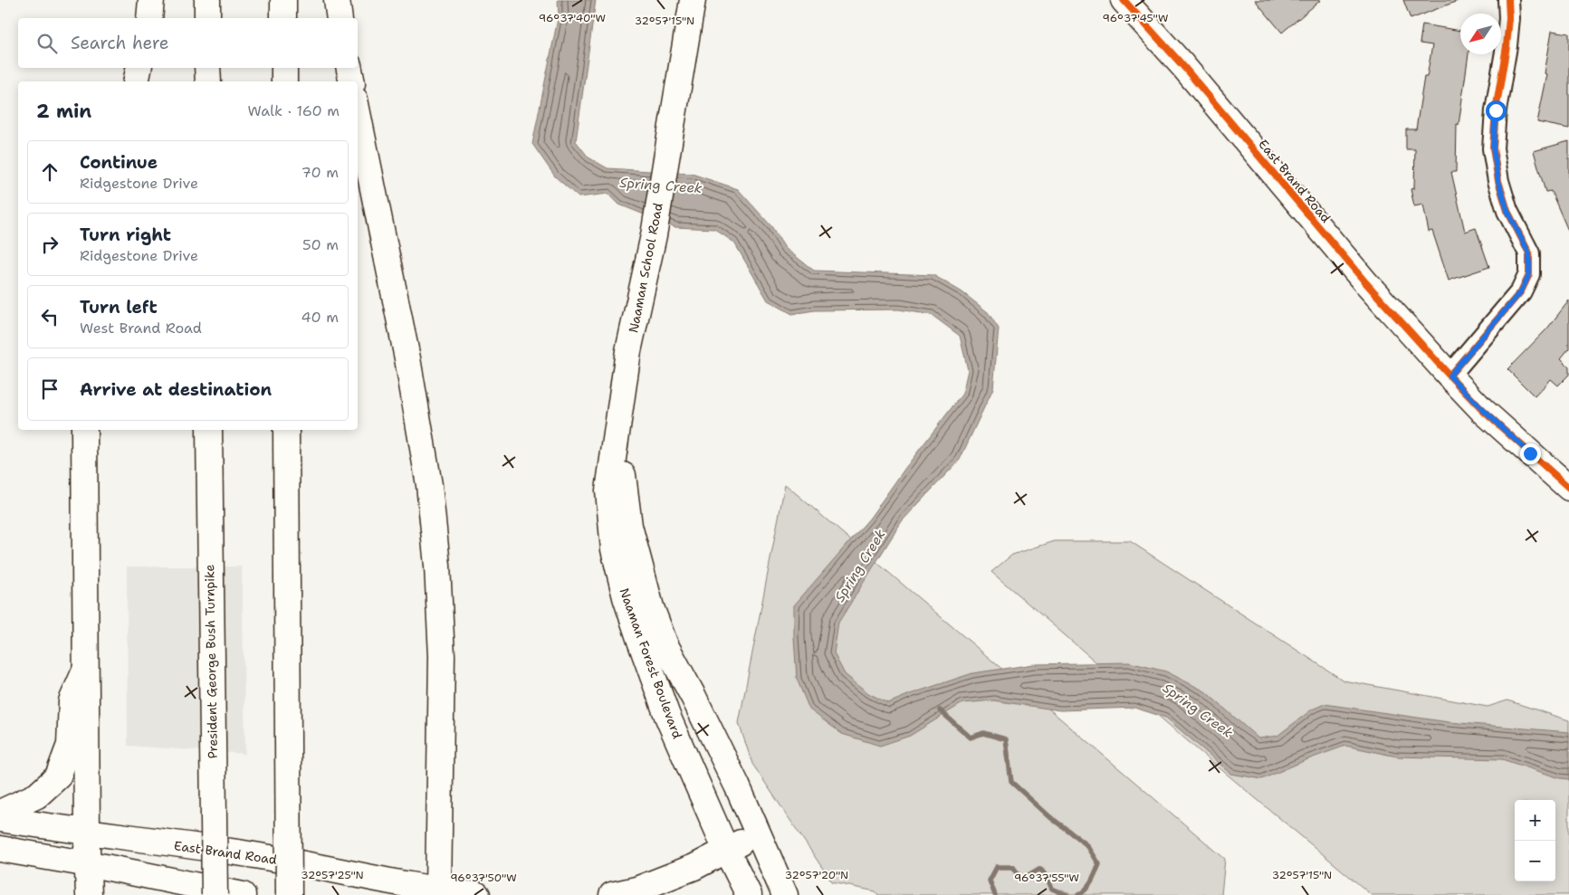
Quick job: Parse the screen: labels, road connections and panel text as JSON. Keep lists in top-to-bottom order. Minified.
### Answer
{"streets":{"main road":["East Brand Road","Naaman School Road","President George Bush Turnpike","Naaman Forest Boulevard"]},"crossings":[["Naaman School Road","Naaman Forest Boulevard"]],"water":["Spring Creek"],"north":"bottom left","page":{"search":"Search here","heading":["2 min","Walk · 160 m"],"list":[["Continue","Ridgestone Drive","70 m"],["Turn right","Ridgestone Drive","50 m"],["Turn left","West Brand Road","40 m"],"Arrive at destination"],"map_buttons":["+","−"]},"coordinates":["96°37'40\"W","96°37'45\"W","32°57'15\"N","32°57'25\"N","32°57'20\"N","96°37'50\"W","96°37'55\"W"]}
